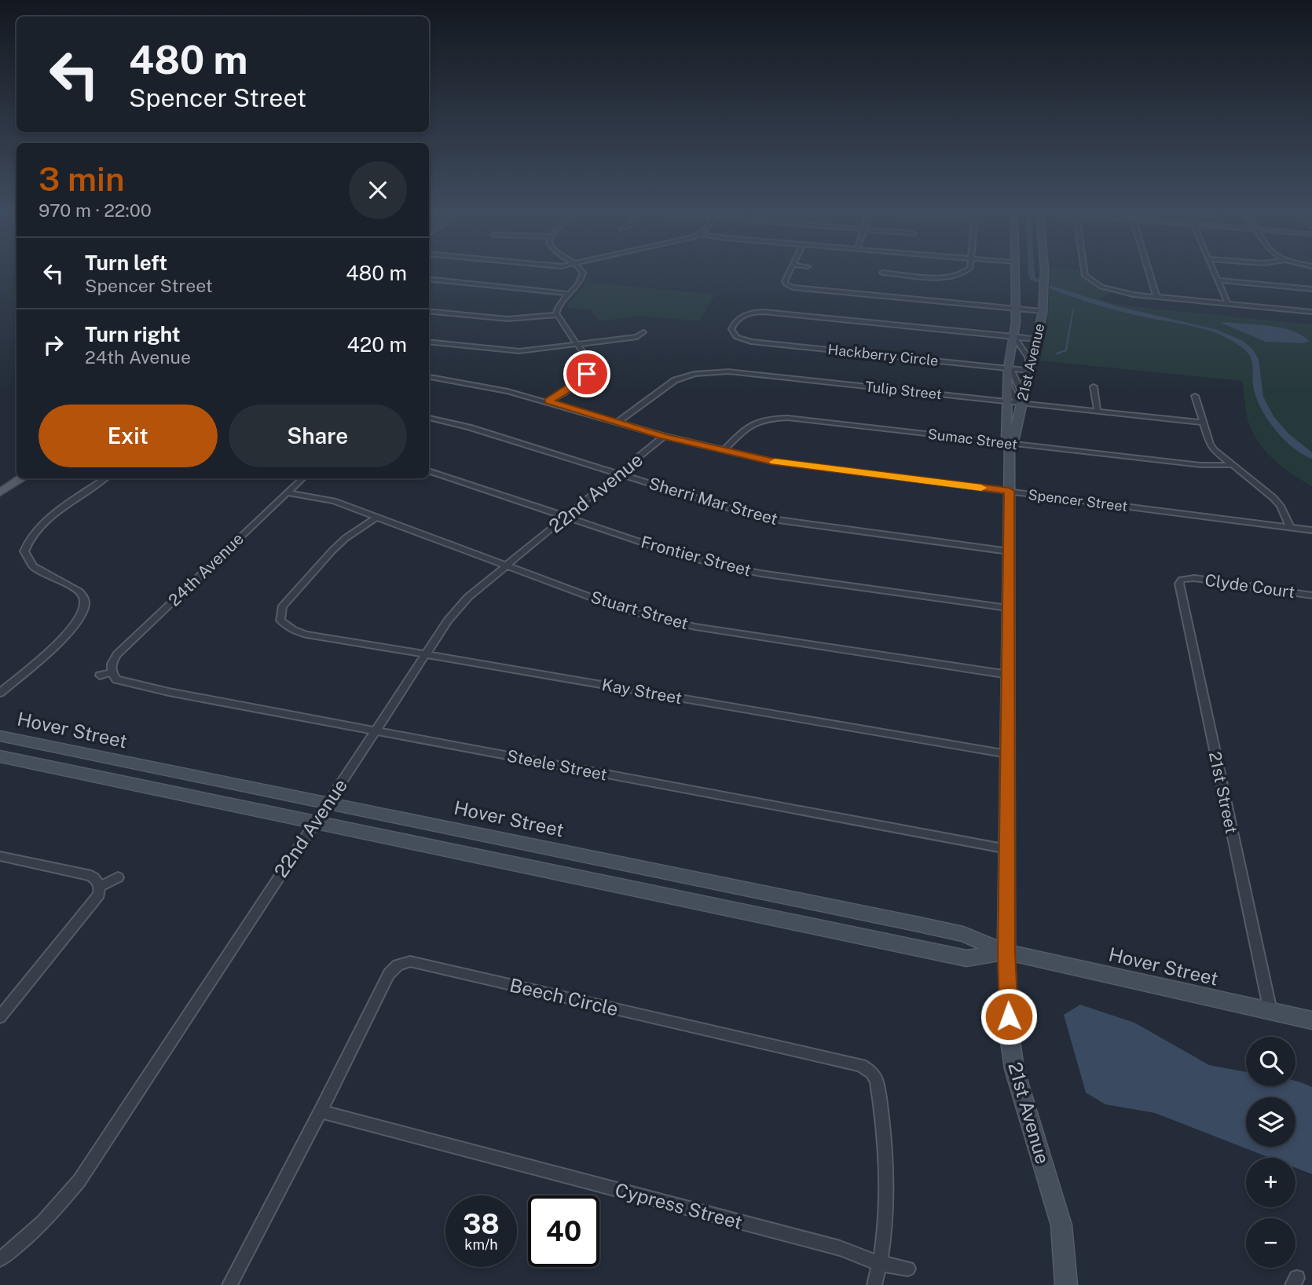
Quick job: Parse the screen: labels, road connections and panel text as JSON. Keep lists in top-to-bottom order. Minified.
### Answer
{"streets":{"street":["Hackberry Circle","21st Avenue","Tulip Street","Sumac Street","22nd Avenue","Spencer Street","Sherri Mar Street","Frontier Street","24th Avenue","Clyde Court","Stuart Street","Kay Street","Hover Street","Steele Street","21st Street","Beech Circle","Cypress Street"]},"crossings":[["Hackberry Circle","21st Avenue"],["21st Avenue","Tulip Street"],["21st Avenue","Sumac Street"],["21st Avenue","Spencer Street"],["21st Avenue","Sherri Mar Street"],["21st Avenue","Frontier Street"],["21st Avenue","Stuart Street"],["21st Avenue","Kay Street"],["21st Avenue","Hover Street"],["21st Avenue","Steele Street"],["Tulip Street","Spencer Street"],["Sumac Street","Spencer Street"],["22nd Avenue","Spencer Street"],["22nd Avenue","Sherri Mar Street"],["22nd Avenue","Frontier Street"],["22nd Avenue","Stuart Street"],["22nd Avenue","Kay Street"],["22nd Avenue","Hover Street"],["22nd Avenue","Steele Street"],["24th Avenue","Stuart Street"],["24th Avenue","Steele Street"],["Clyde Court","21st Street"],["Hover Street","21st Street"],["Beech Circle","Cypress Street"]],"page":{"turn":["480 m","Spencer Street"],"heading":["3 min","970 m · 22:00"],"list":[{"name":"Turn left","note":"Spencer Street","value":"480 m"},{"name":"Turn right","note":"24th Avenue","value":"420 m"}],"buttons":["Exit","Share"],"map_buttons":["+","−"],"speed":"38 km/h","limit":"40"}}
